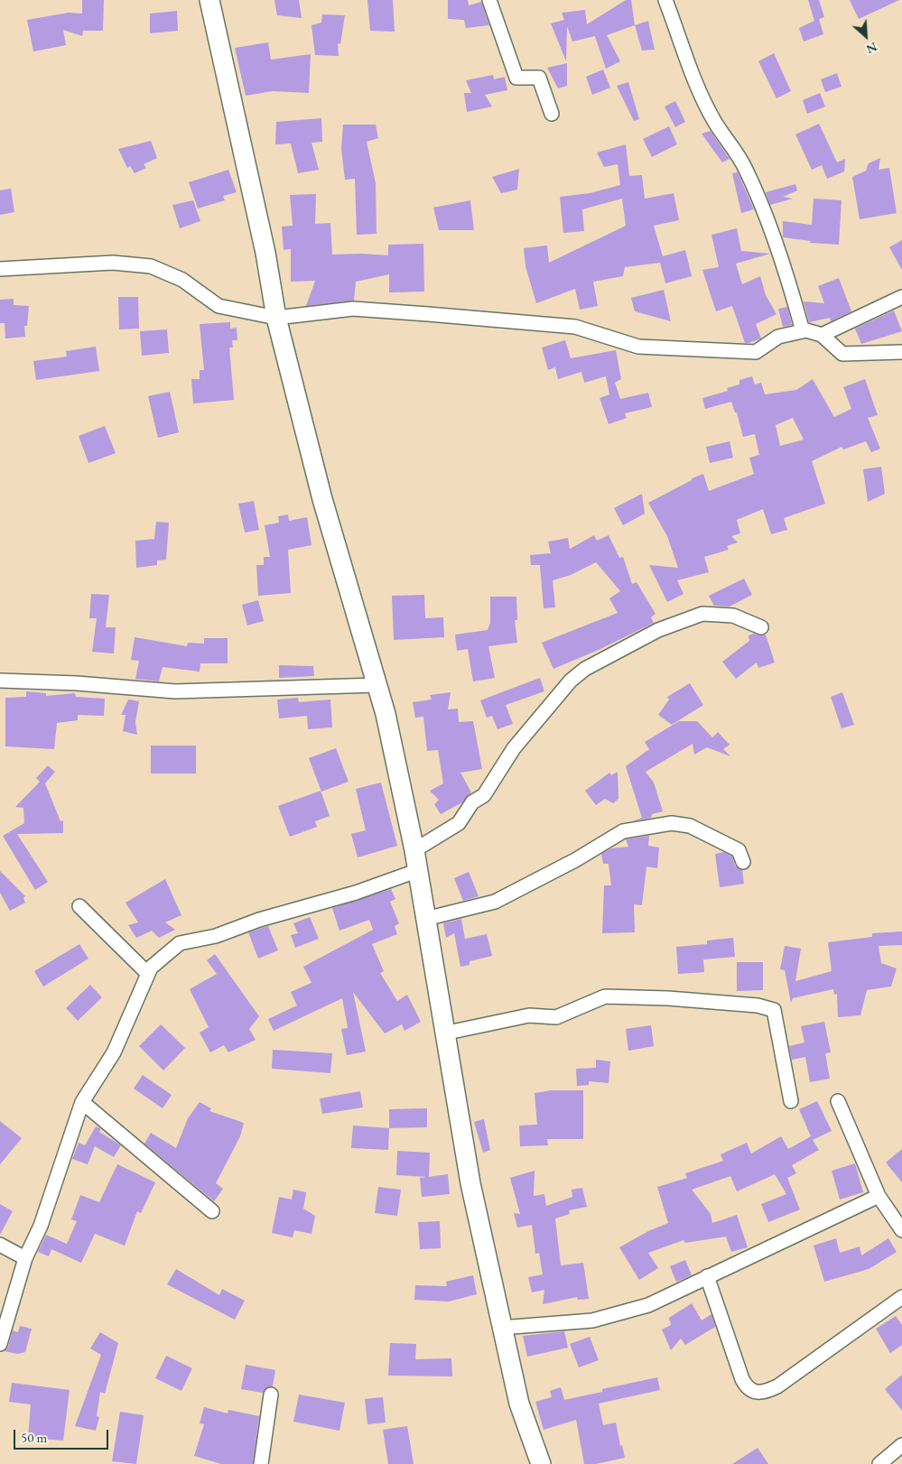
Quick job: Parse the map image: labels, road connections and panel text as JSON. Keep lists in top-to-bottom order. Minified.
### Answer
{"scale_bar":"50 m","north":"bottom right"}
